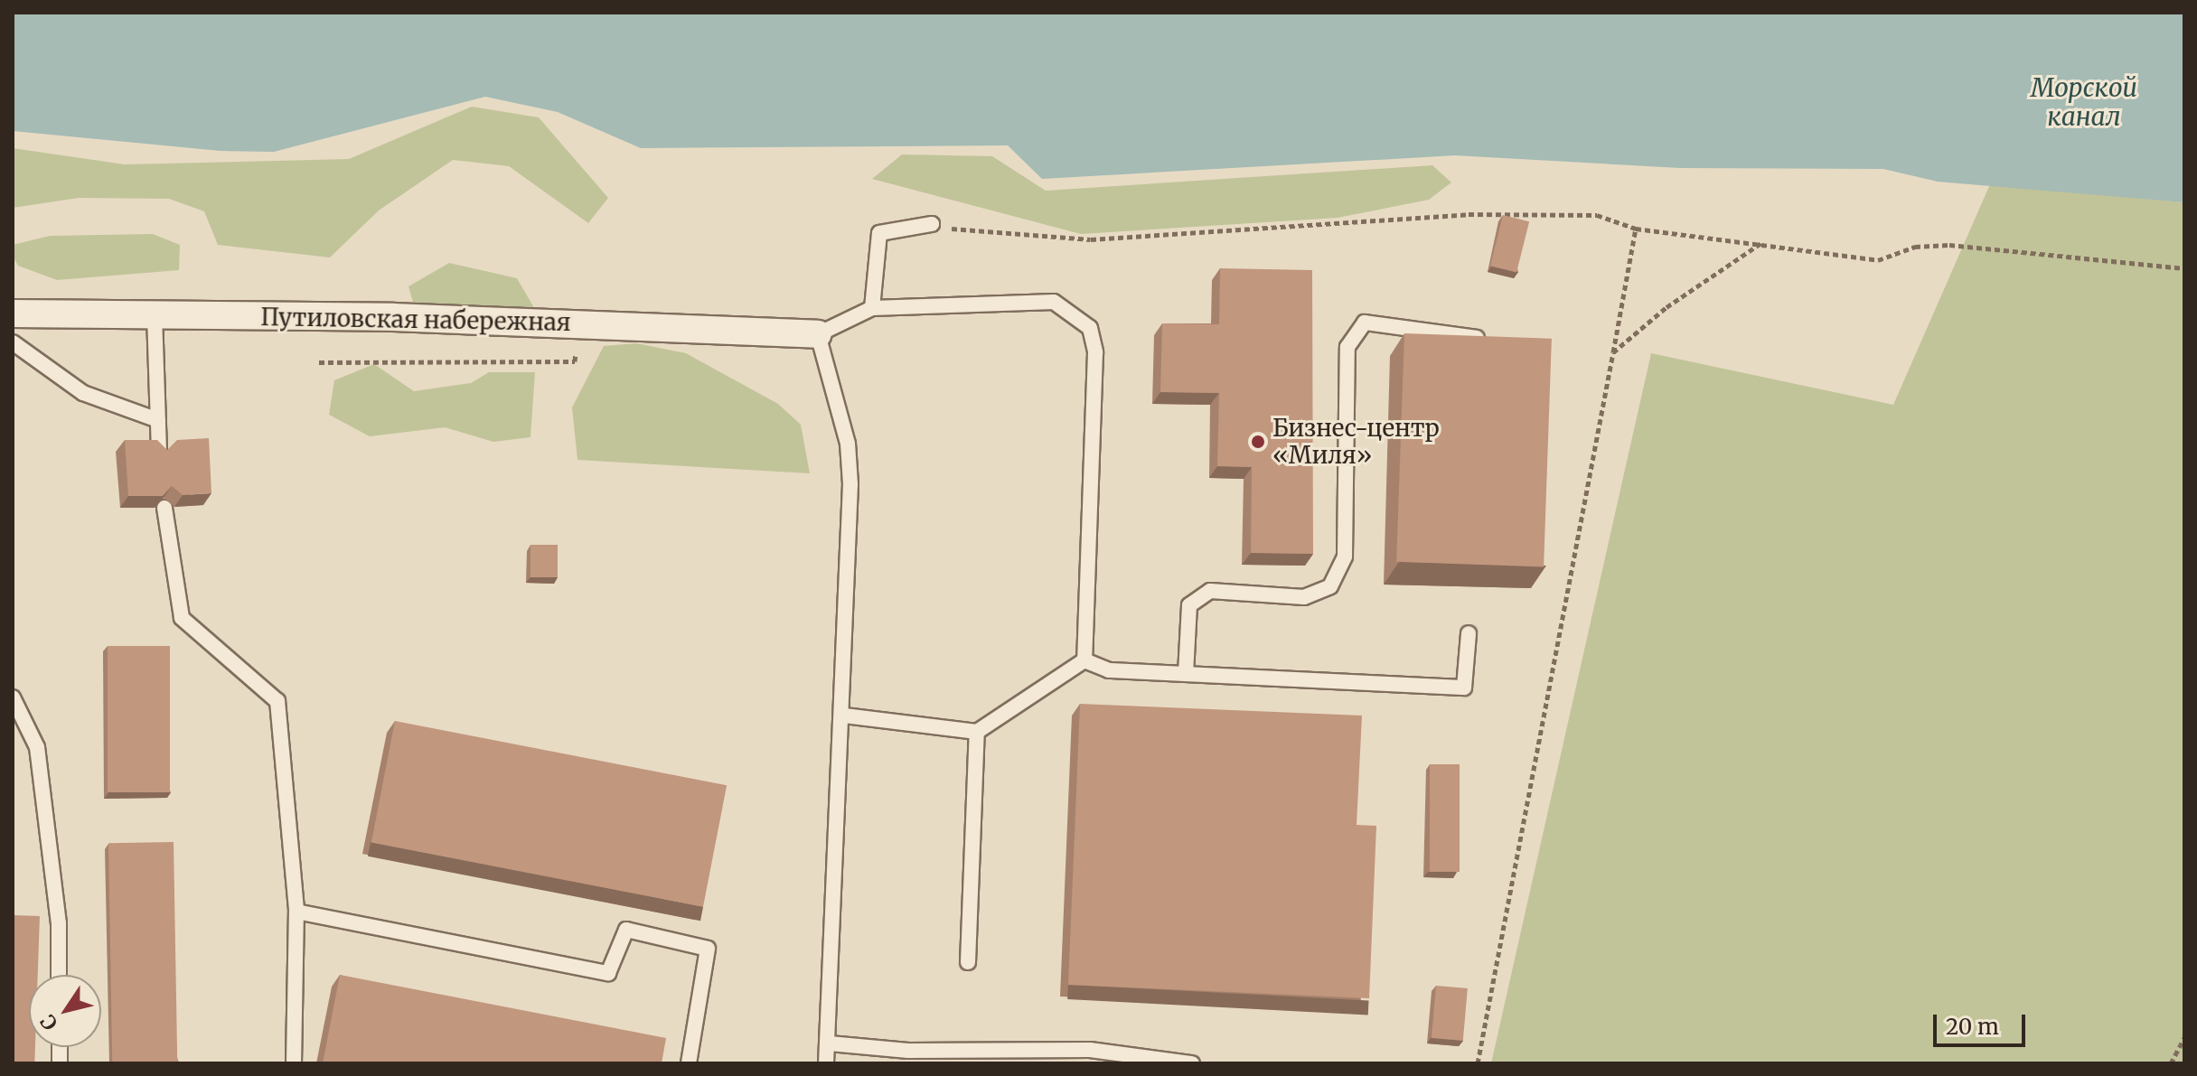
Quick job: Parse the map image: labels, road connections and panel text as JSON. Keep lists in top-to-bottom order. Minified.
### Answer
{"streets":{"street":["Путиловская набережная"]},"water":["Морской канал"],"places":["Бизнес-центр «Миля»"],"scale_bar":"20 m","north":"bottom left"}
